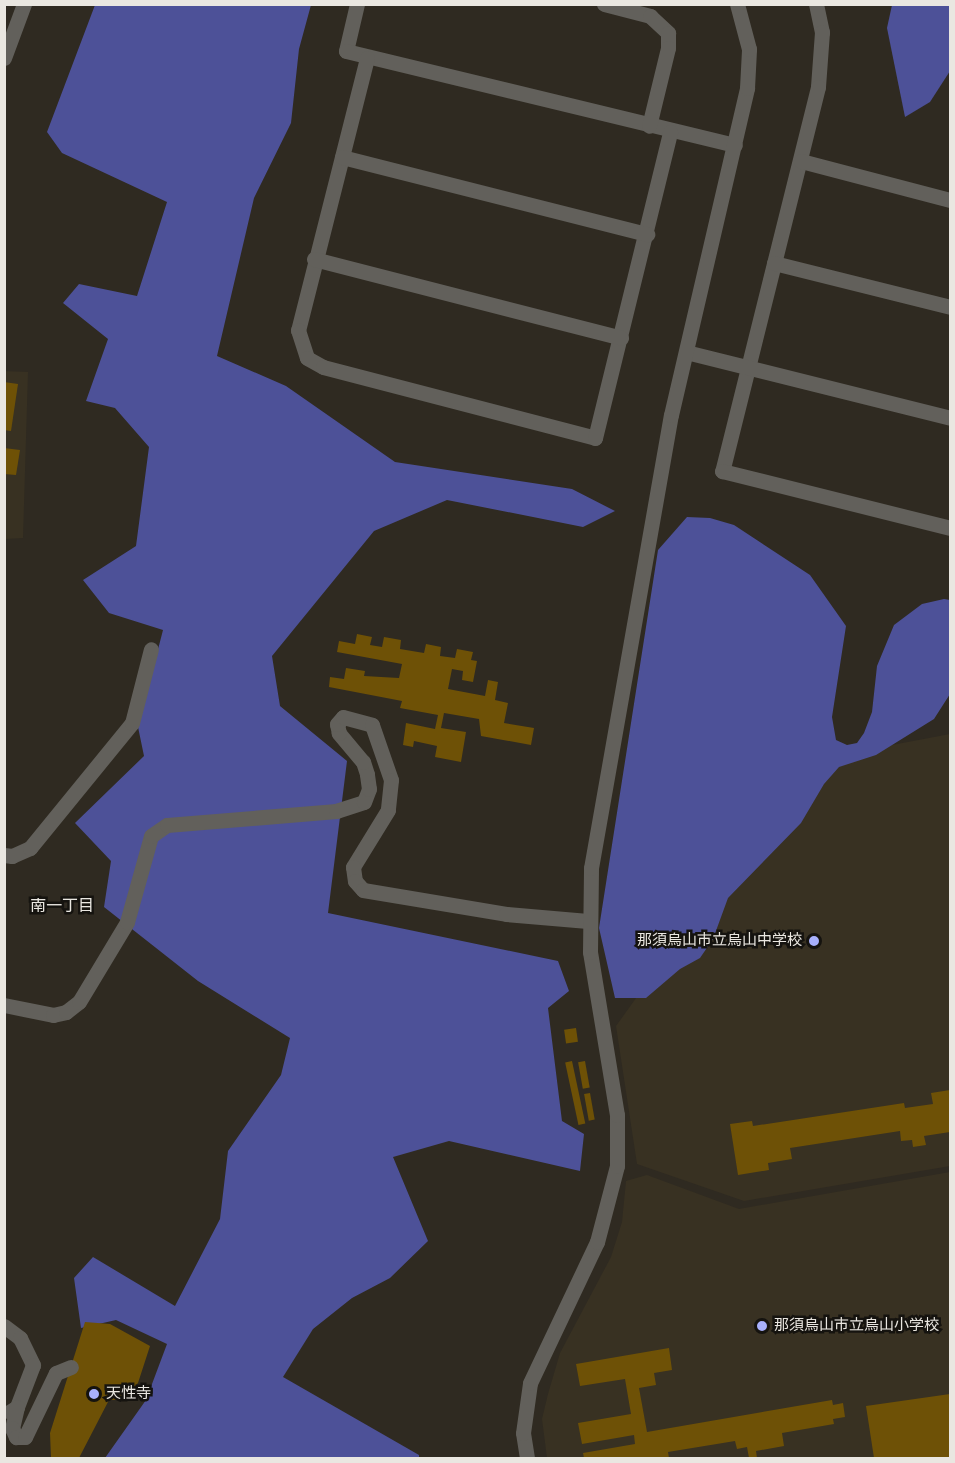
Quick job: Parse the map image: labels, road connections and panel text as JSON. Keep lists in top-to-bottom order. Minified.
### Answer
{"districts":["南一丁目"],"places":["那須烏山市立烏山中学校","那須烏山市立烏山小学校","天性寺"]}
